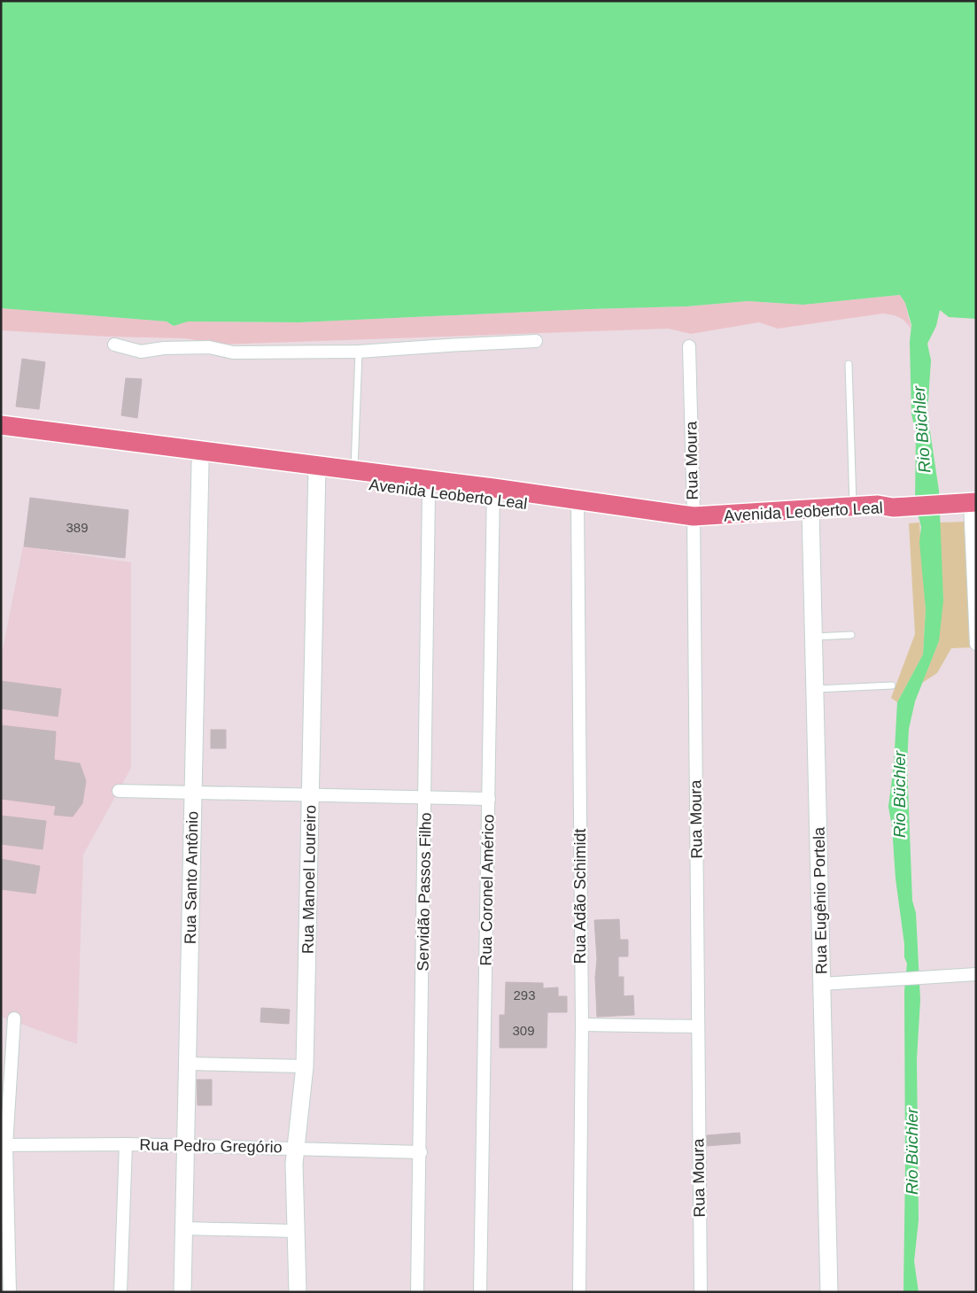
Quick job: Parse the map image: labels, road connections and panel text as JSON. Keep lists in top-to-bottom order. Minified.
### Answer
{"streets":{"main road":["Avenida Leoberto Leal"],"street":["Rua Moura","Rua Santo Antônio","Rua Manoel Loureiro","Rua Coronel Américo","Servidão Passos Filho","Rua Adão Schimidt","Rua Eugênio Portela","Rua Pedro Gregório"]},"crossings":[["Rua Moura","Avenida Leoberto Leal"],["Avenida Leoberto Leal","Rua Santo Antônio"],["Avenida Leoberto Leal","Rua Manoel Loureiro"],["Avenida Leoberto Leal","Rua Coronel Américo"],["Avenida Leoberto Leal","Servidão Passos Filho"],["Avenida Leoberto Leal","Rua Adão Schimidt"],["Avenida Leoberto Leal","Rua Eugênio Portela"],["Rua Santo Antônio","Rua Pedro Gregório"],["Rua Manoel Loureiro","Rua Pedro Gregório"],["Servidão Passos Filho","Rua Pedro Gregório"]],"water":["Rio Büchler"],"house_numbers":["389","293","309"]}
